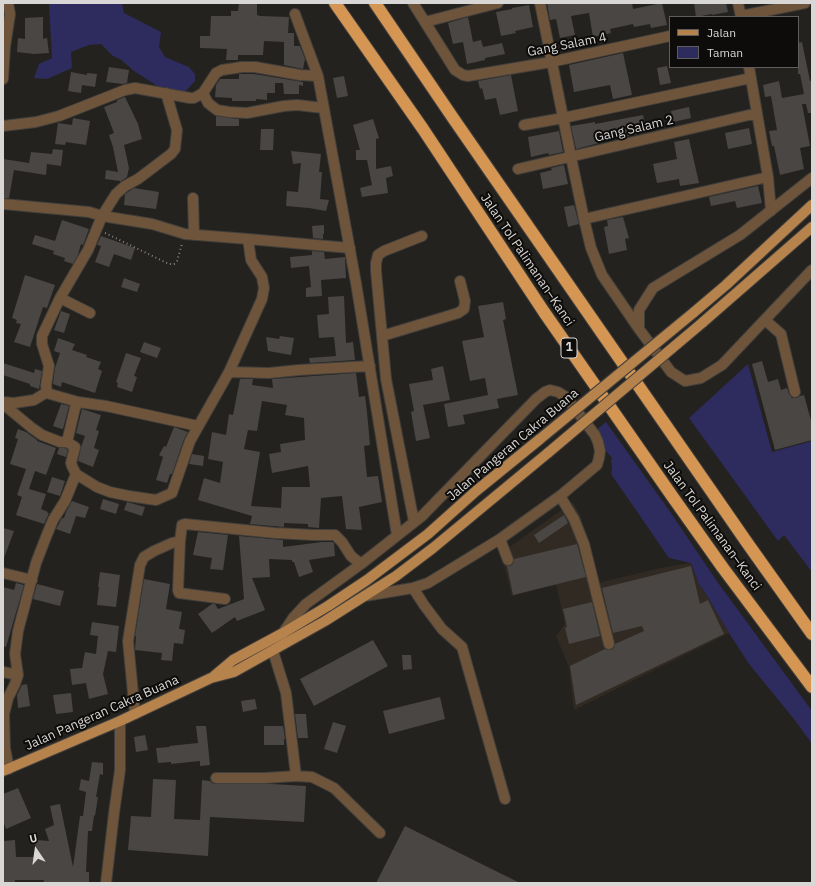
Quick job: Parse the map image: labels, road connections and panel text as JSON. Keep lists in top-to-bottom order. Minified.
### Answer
{"streets":{"highway":["Jalan Tol Palimanan–Kanci","1"],"main road":["Jalan Pangeran Cakra Buana"],"street":["Gang Salam 4","Gang Salam 2"]},"legend":["Jalan","Taman"],"north":"top"}
